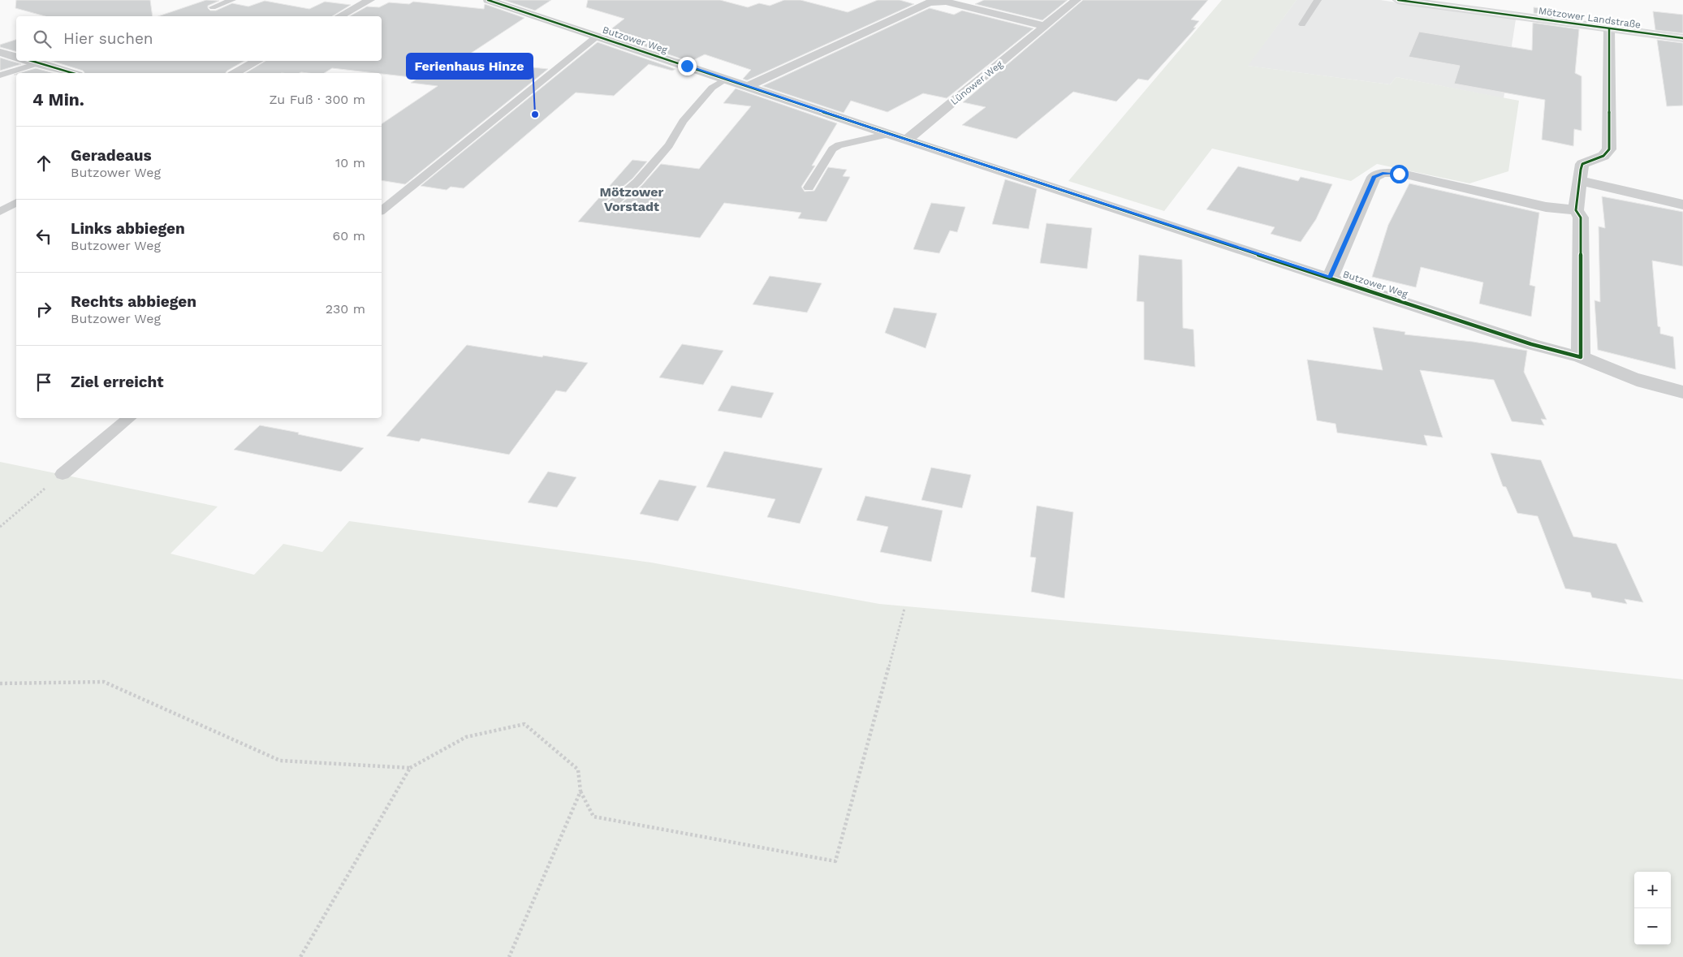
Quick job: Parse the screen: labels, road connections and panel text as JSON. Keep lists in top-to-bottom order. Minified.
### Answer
{"streets":{"main road":["Mötzower Landstraße"],"street":["Butzower Weg","Lünower Weg"]},"crossings":[["Butzower Weg","Lünower Weg"]],"districts":["Mötzower Vorstadt"],"places":["Ferienhaus Hinze"],"page":{"search":"Hier suchen","heading":["4 Min.","Zu Fuß · 300 m"],"list":[["Geradeaus","Butzower Weg","10 m"],["Links abbiegen","Butzower Weg","60 m"],["Rechts abbiegen","Butzower Weg","230 m"],"Ziel erreicht"],"map_buttons":["+","−"]}}
